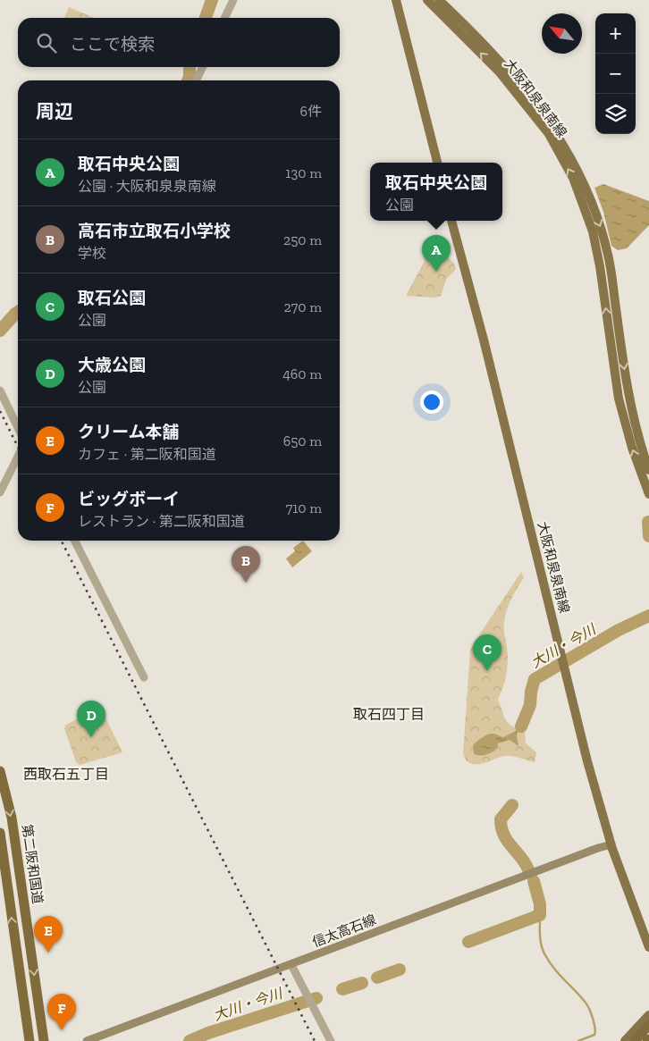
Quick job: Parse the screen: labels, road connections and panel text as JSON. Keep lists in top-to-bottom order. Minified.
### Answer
{"streets":{"highway":["第二阪和国道"],"main road":["大阪和泉泉南線","信太高石線"]},"crossings":[["大阪和泉泉南線","信太高石線"]],"districts":["取石四丁目","西取石五丁目"],"water":["大川・今川"],"north":"top left","page":{"map_buttons":["+","−"],"search":"ここで検索","heading":["周辺","6件"],"list":[{"mark":"A","name":"取石中央公園","note":"公園 · 大阪和泉泉南線","value":"130 m"},{"mark":"B","name":"高石市立取石小学校","note":"学校","value":"250 m"},{"mark":"C","name":"取石公園","note":"公園","value":"270 m"},{"mark":"D","name":"大歳公園","note":"公園","value":"460 m"},{"mark":"E","name":"クリーム本舗","note":"カフェ · 第二阪和国道","value":"650 m"},{"mark":"F","name":"ビッグボーイ","note":"レストラン · 第二阪和国道","value":"710 m"}],"popup":["取石中央公園","公園"],"pins":["A","B","C","D","E","F"]}}
